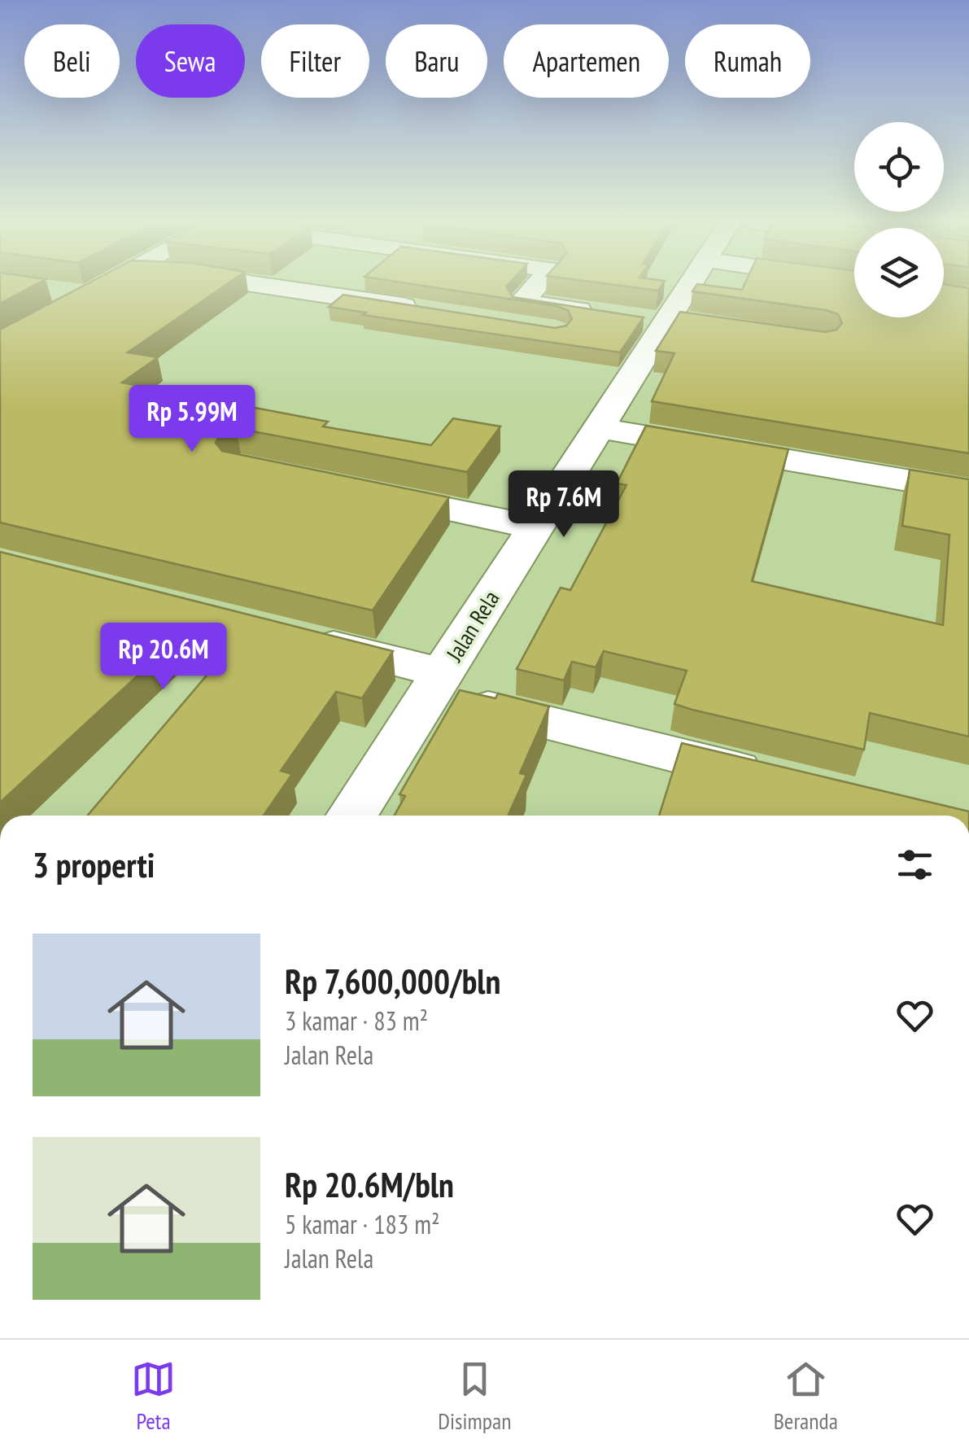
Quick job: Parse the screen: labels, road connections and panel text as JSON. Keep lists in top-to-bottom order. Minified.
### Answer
{"streets":{"street":["Jalan Rela"]},"page":{"chip":["Beli","Sewa","Filter","Baru","Apartemen","Rumah"],"price":["Rp 5.99M","Rp 7.6M","Rp 20.6M"],"heading":"3 properti","list":[{"name":"Rp 7,600,000/bln","note":"3 kamar · 83 m² · Jalan Rela"},{"name":"Rp 20.6M/bln","note":"5 kamar · 183 m² · Jalan Rela"}],"tabs":["Peta","Disimpan","Beranda"]}}
